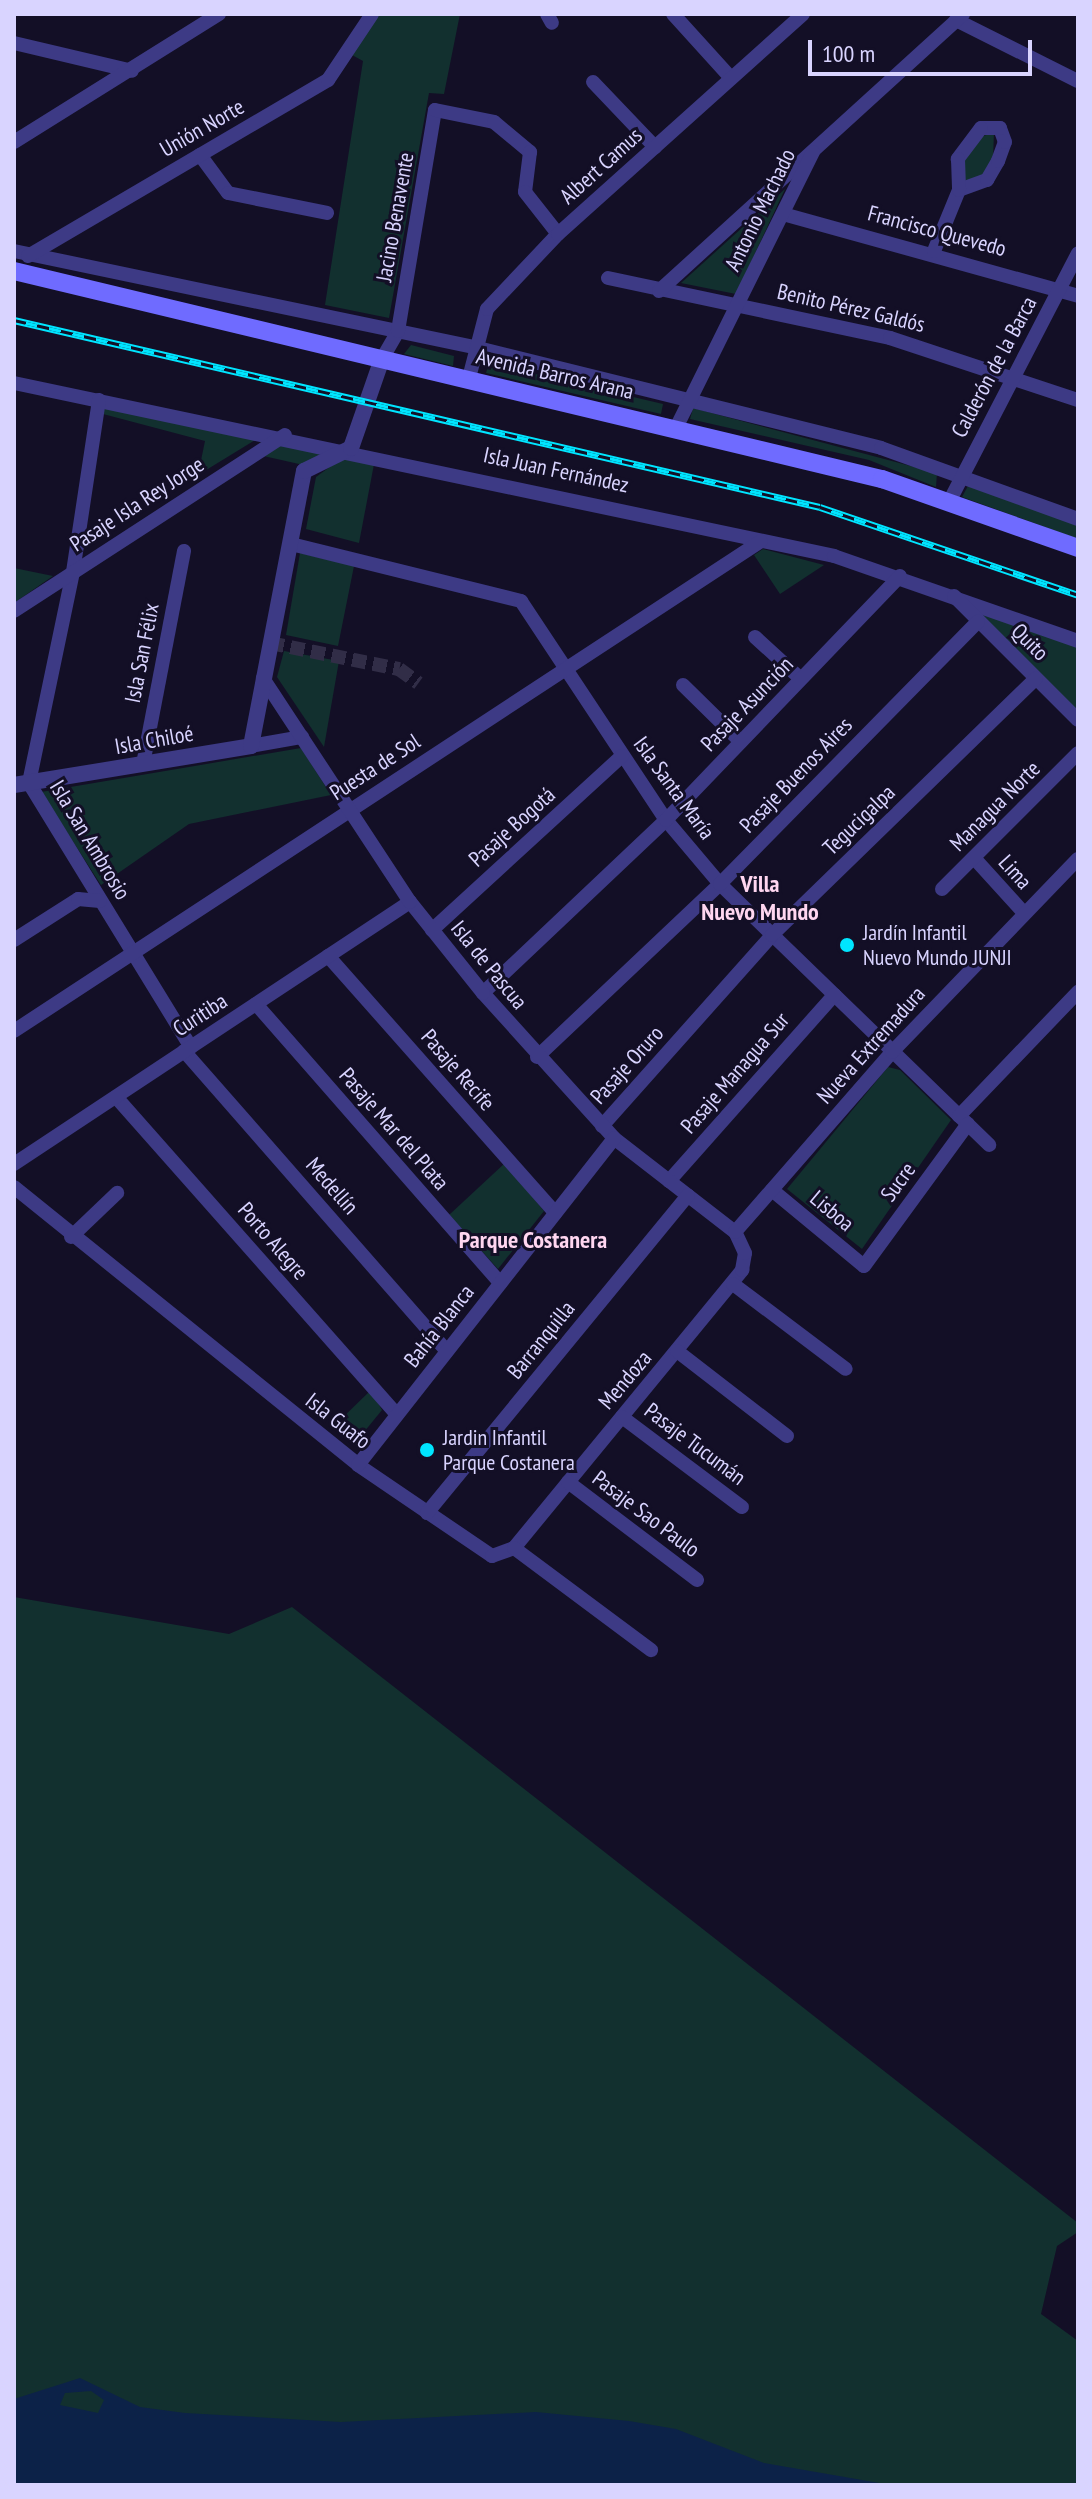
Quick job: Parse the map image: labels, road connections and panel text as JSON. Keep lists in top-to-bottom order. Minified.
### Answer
{"streets":{"main road":["Avenida Barros Arana"],"street":["Unión Norte","Albert Camus","Antonio Machado","Jacino Benavente","Francisco Quevedo","Benito Pérez Galdós","Calderón de la Barca","Isla Juan Fernández","Pasaje Isla Rey Jorge","Quito","Isla San Félix","Pasaje Asunción","Isla Chiloé","Puesta de Sol","Pasaje Buenos Aires","Isla Santa María","Managua Norte","Tegucigalpa","Pasaje Bogotá","Isla San Ambrosio","Lima","Isla de Pascua","Curitiba","Nueva Extremadura","Pasaje Oruro","Pasaje Recife","Pasaje Managua Sur","Pasaje Mar del Plata","Sucre","Medellín","Lisboa","Porto Alegre","Bahía Blanca","Barranquilla","Mendoza","Isla Guafo","Pasaje Tucumán","Pasaje Sao Paulo"]},"crossings":[["Unión Norte","Avenida Barros Arana"],["Albert Camus","Jacino Benavente"],["Albert Camus","Avenida Barros Arana"],["Antonio Machado","Francisco Quevedo"],["Antonio Machado","Benito Pérez Galdós"],["Antonio Machado","Avenida Barros Arana"],["Jacino Benavente","Avenida Barros Arana"],["Francisco Quevedo","Calderón de la Barca"],["Benito Pérez Galdós","Calderón de la Barca"],["Calderón de la Barca","Avenida Barros Arana"],["Isla Juan Fernández","Pasaje Isla Rey Jorge"],["Isla Juan Fernández","Quito"],["Isla Juan Fernández","Pasaje Asunción"],["Isla Juan Fernández","Puesta de Sol"],["Isla Juan Fernández","Isla San Ambrosio"],["Pasaje Isla Rey Jorge","Isla San Ambrosio"],["Quito","Pasaje Buenos Aires"],["Quito","Tegucigalpa"],["Isla San Félix","Isla Chiloé"],["Pasaje Asunción","Isla Santa María"],["Pasaje Asunción","Isla de Pascua"],["Isla Chiloé","Isla San Ambrosio"],["Isla Chiloé","Isla de Pascua"],["Puesta de Sol","Isla Santa María"],["Puesta de Sol","Isla San Ambrosio"],["Puesta de Sol","Isla de Pascua"],["Pasaje Buenos Aires","Isla Santa María"],["Pasaje Buenos Aires","Isla de Pascua"],["Isla Santa María","Tegucigalpa"],["Isla Santa María","Pasaje Bogotá"],["Isla Santa María","Nueva Extremadura"],["Isla Santa María","Pasaje Managua Sur"],["Isla Santa María","Sucre"],["Managua Norte","Lima"],["Tegucigalpa","Pasaje Oruro"],["Pasaje Bogotá","Isla de Pascua"],["Isla San Ambrosio","Curitiba"],["Isla San Ambrosio","Medellín"],["Lima","Nueva Extremadura"],["Isla de Pascua","Curitiba"],["Isla de Pascua","Nueva Extremadura"],["Isla de Pascua","Pasaje Oruro"],["Isla de Pascua","Pasaje Managua Sur"],["Isla de Pascua","Bahía Blanca"],["Isla de Pascua","Barranquilla"],["Isla de Pascua","Mendoza"],["Curitiba","Pasaje Recife"],["Curitiba","Pasaje Mar del Plata"],["Curitiba","Medellín"],["Curitiba","Porto Alegre"],["Nueva Extremadura","Lisboa"],["Nueva Extremadura","Mendoza"],["Pasaje Recife","Bahía Blanca"],["Pasaje Mar del Plata","Bahía Blanca"],["Sucre","Lisboa"],["Medellín","Bahía Blanca"],["Porto Alegre","Bahía Blanca"],["Bahía Blanca","Isla Guafo"],["Barranquilla","Isla Guafo"],["Mendoza","Isla Guafo"],["Mendoza","Pasaje Tucumán"],["Mendoza","Pasaje Sao Paulo"]],"districts":["Villa Nuevo Mundo","Parque Costanera"],"places":["Jardín Infantil Nuevo Mundo JUNJI","Jardin Infantil Parque Costanera"],"scale_bar":"100 m"}
